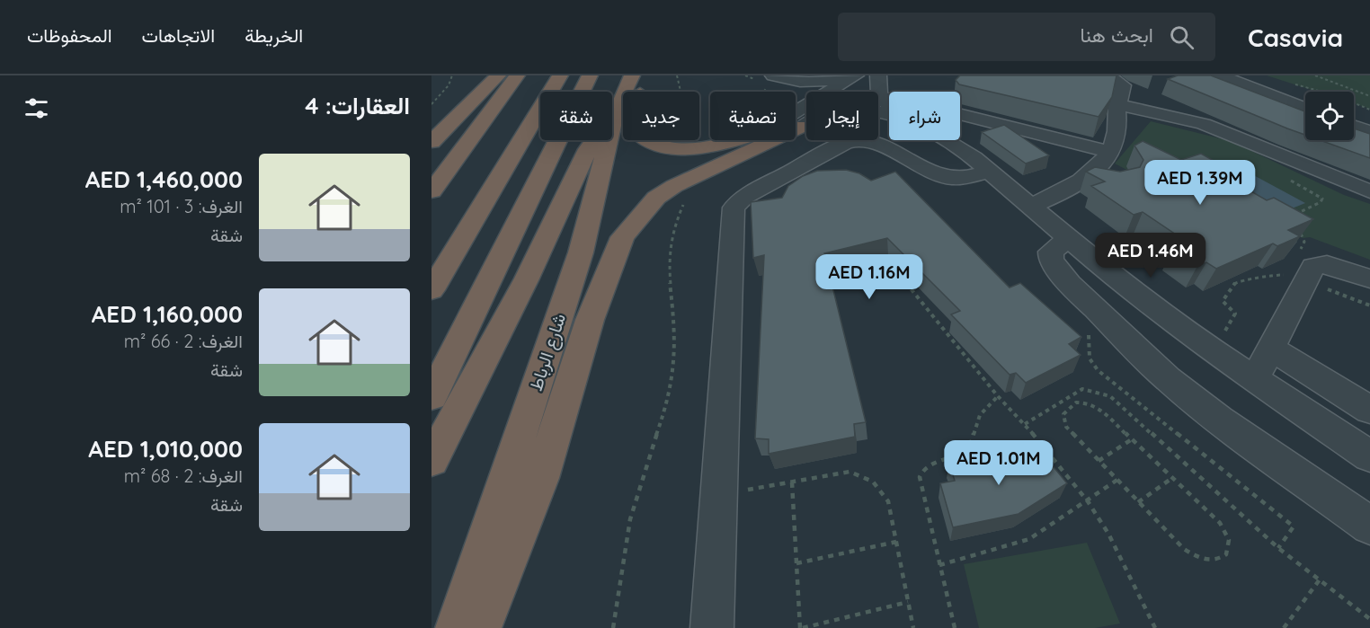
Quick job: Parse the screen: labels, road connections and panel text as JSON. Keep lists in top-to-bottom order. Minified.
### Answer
{"streets":{"highway":["شارع الرباط"]},"page":{"header":"Casavia","search":"ابحث هنا","nav":["الخريطة","الاتجاهات","المحفوظات"],"heading":"العقارات: 4","chip":["شراء","إيجار","تصفية","جديد","شقة"],"list":[{"name":"AED 1,460,000","note":"الغرف: 3 · 101 m² · شقة"},{"name":"AED 1,160,000","note":"الغرف: 2 · 66 m² · شقة"},{"name":"AED 1,010,000","note":"الغرف: 2 · 68 m² · شقة"}],"price":["AED 1.39M","AED 1.46M","AED 1.16M","AED 1.01M"]}}
